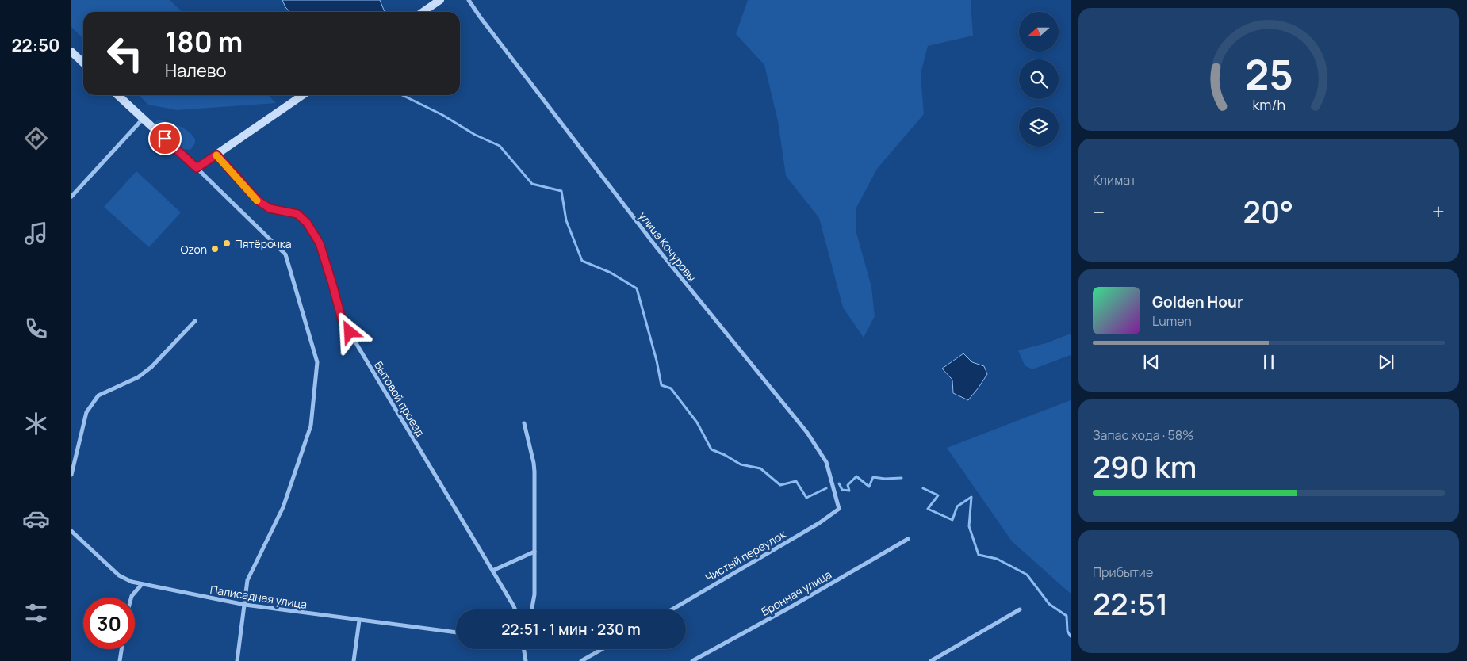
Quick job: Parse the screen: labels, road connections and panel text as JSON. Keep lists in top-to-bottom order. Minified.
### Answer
{"streets":{"street":["улица Кочуровы","Бытовой проезд","Чистый переулок","Бронная улица","Палисадная улица"]},"crossings":[["улица Кочуровы","Чистый переулок"]],"places":["Пятёрочка","Ozon"],"north":"left","page":{"tabs":"22:50","turn":["180 m","Налево"],"tile":["Климат",["Запас хода · 58%","290 km"],["Прибытие","22:51"]],"heat":["−","20°","+"],"song":["Golden Hour","Lumen"],"limit":"30","trip":"22:51 · 1 мин · 230 m","gauge":["25","km/h"]}}
